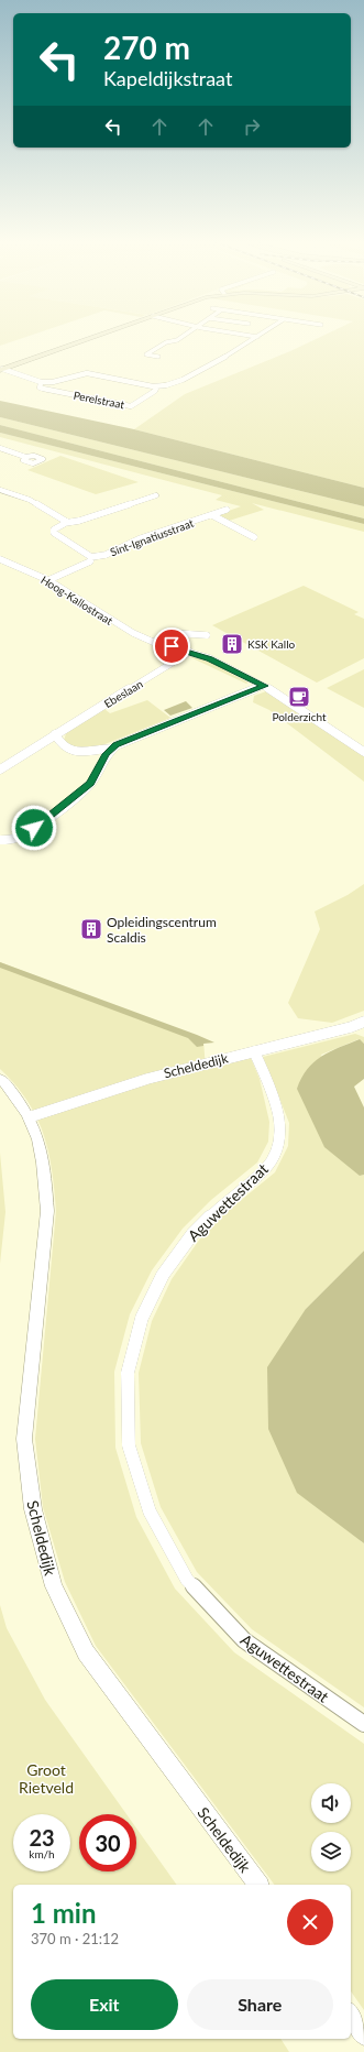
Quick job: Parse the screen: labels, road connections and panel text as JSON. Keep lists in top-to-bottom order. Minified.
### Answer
{"streets":{"street":["Perelstraat","Sint-Ignatiusstraat","Hoog-Kallostraat","Ebeslaan","Scheldedijk","Aguwettestraat"]},"crossings":[["Sint-Ignatiusstraat","Hoog-Kallostraat"],["Hoog-Kallostraat","Ebeslaan"],["Scheldedijk","Aguwettestraat"]],"parks":["Groot Rietveld"],"places":{"building":["KSK Kallo","Opleidingscentrum Scaldis"],"cafe":["Polderzicht"]},"page":{"turn":["270 m","Kapeldijkstraat"],"speed":"23 km/h","limit":"30","heading":["1 min","370 m · 21:12"],"buttons":["Exit","Share"]}}
